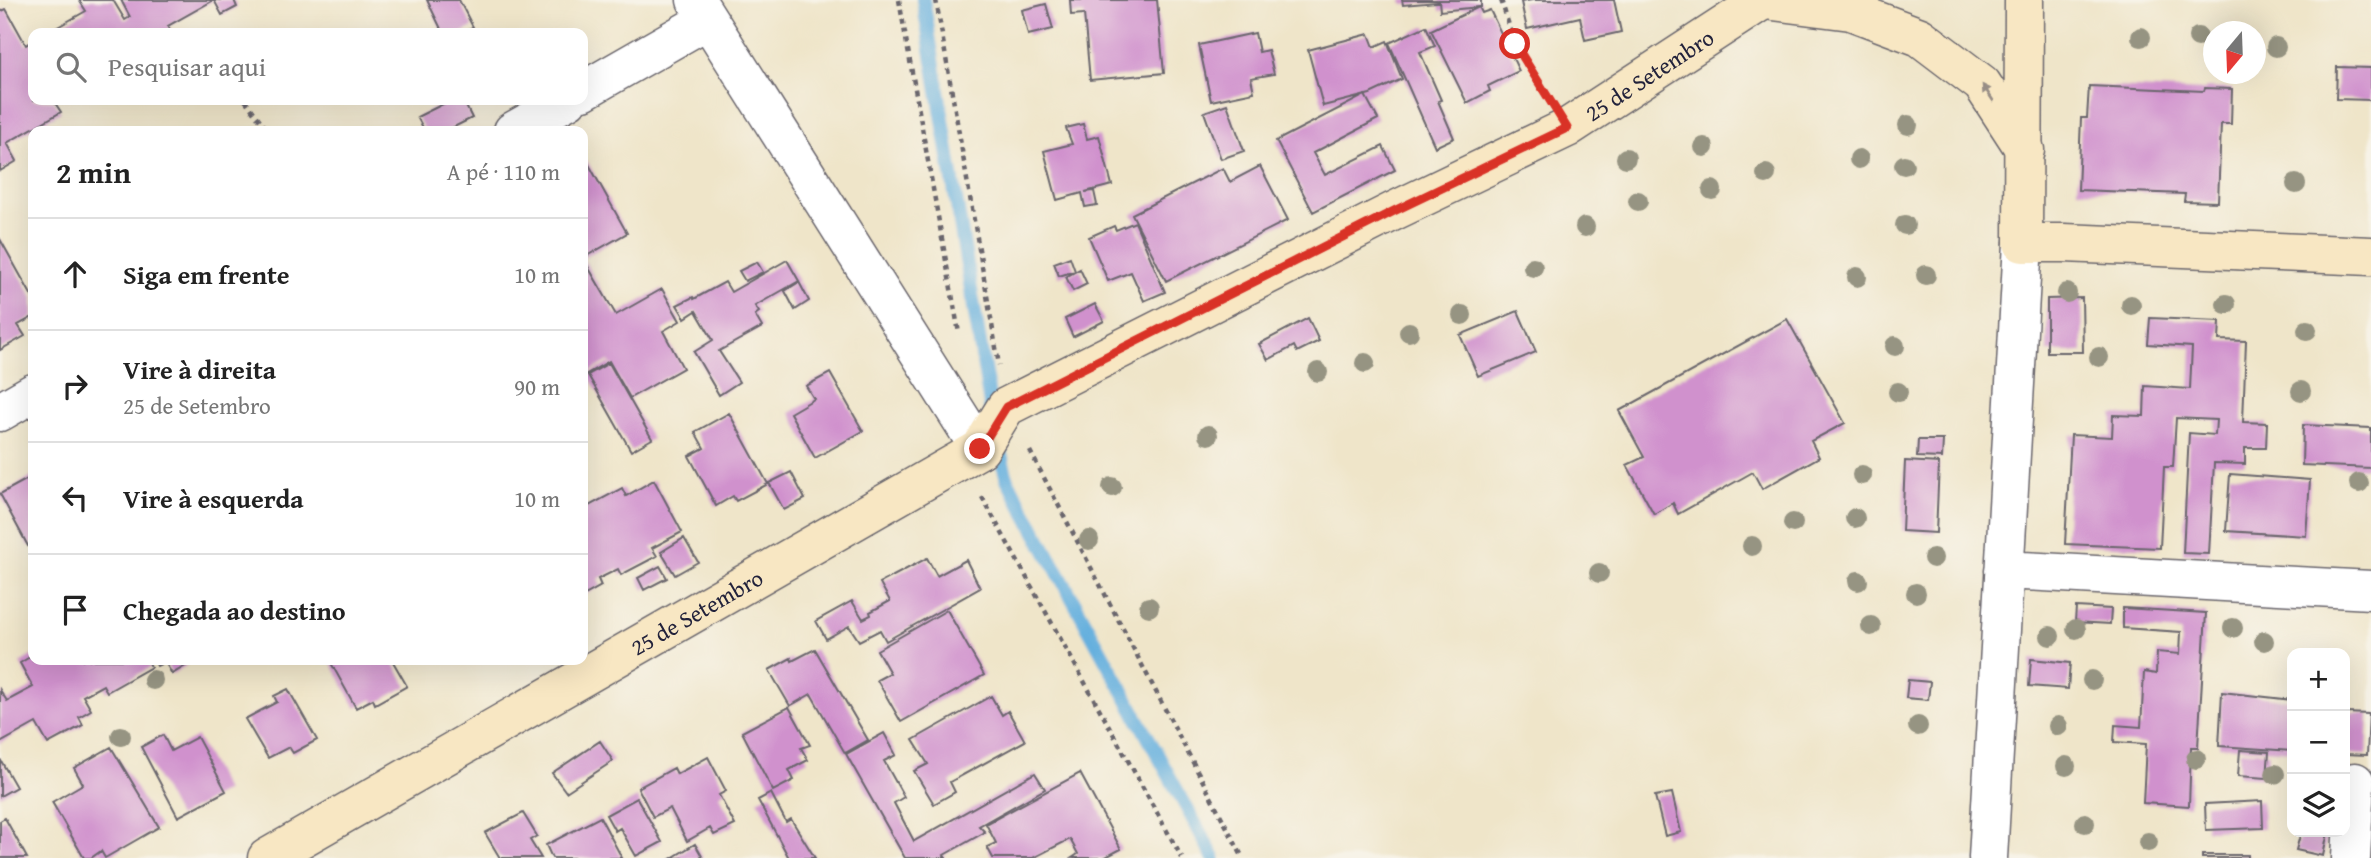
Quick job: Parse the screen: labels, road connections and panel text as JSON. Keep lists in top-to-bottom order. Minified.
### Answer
{"streets":{"street":["25 de Setembro"]},"north":"bottom","page":{"search":"Pesquisar aqui","heading":["2 min","A pé · 110 m"],"list":[["Siga em frente","10 m"],["Vire à direita","25 de Setembro","90 m"],["Vire à esquerda","10 m"],"Chegada ao destino"],"map_buttons":["+","−"]}}
